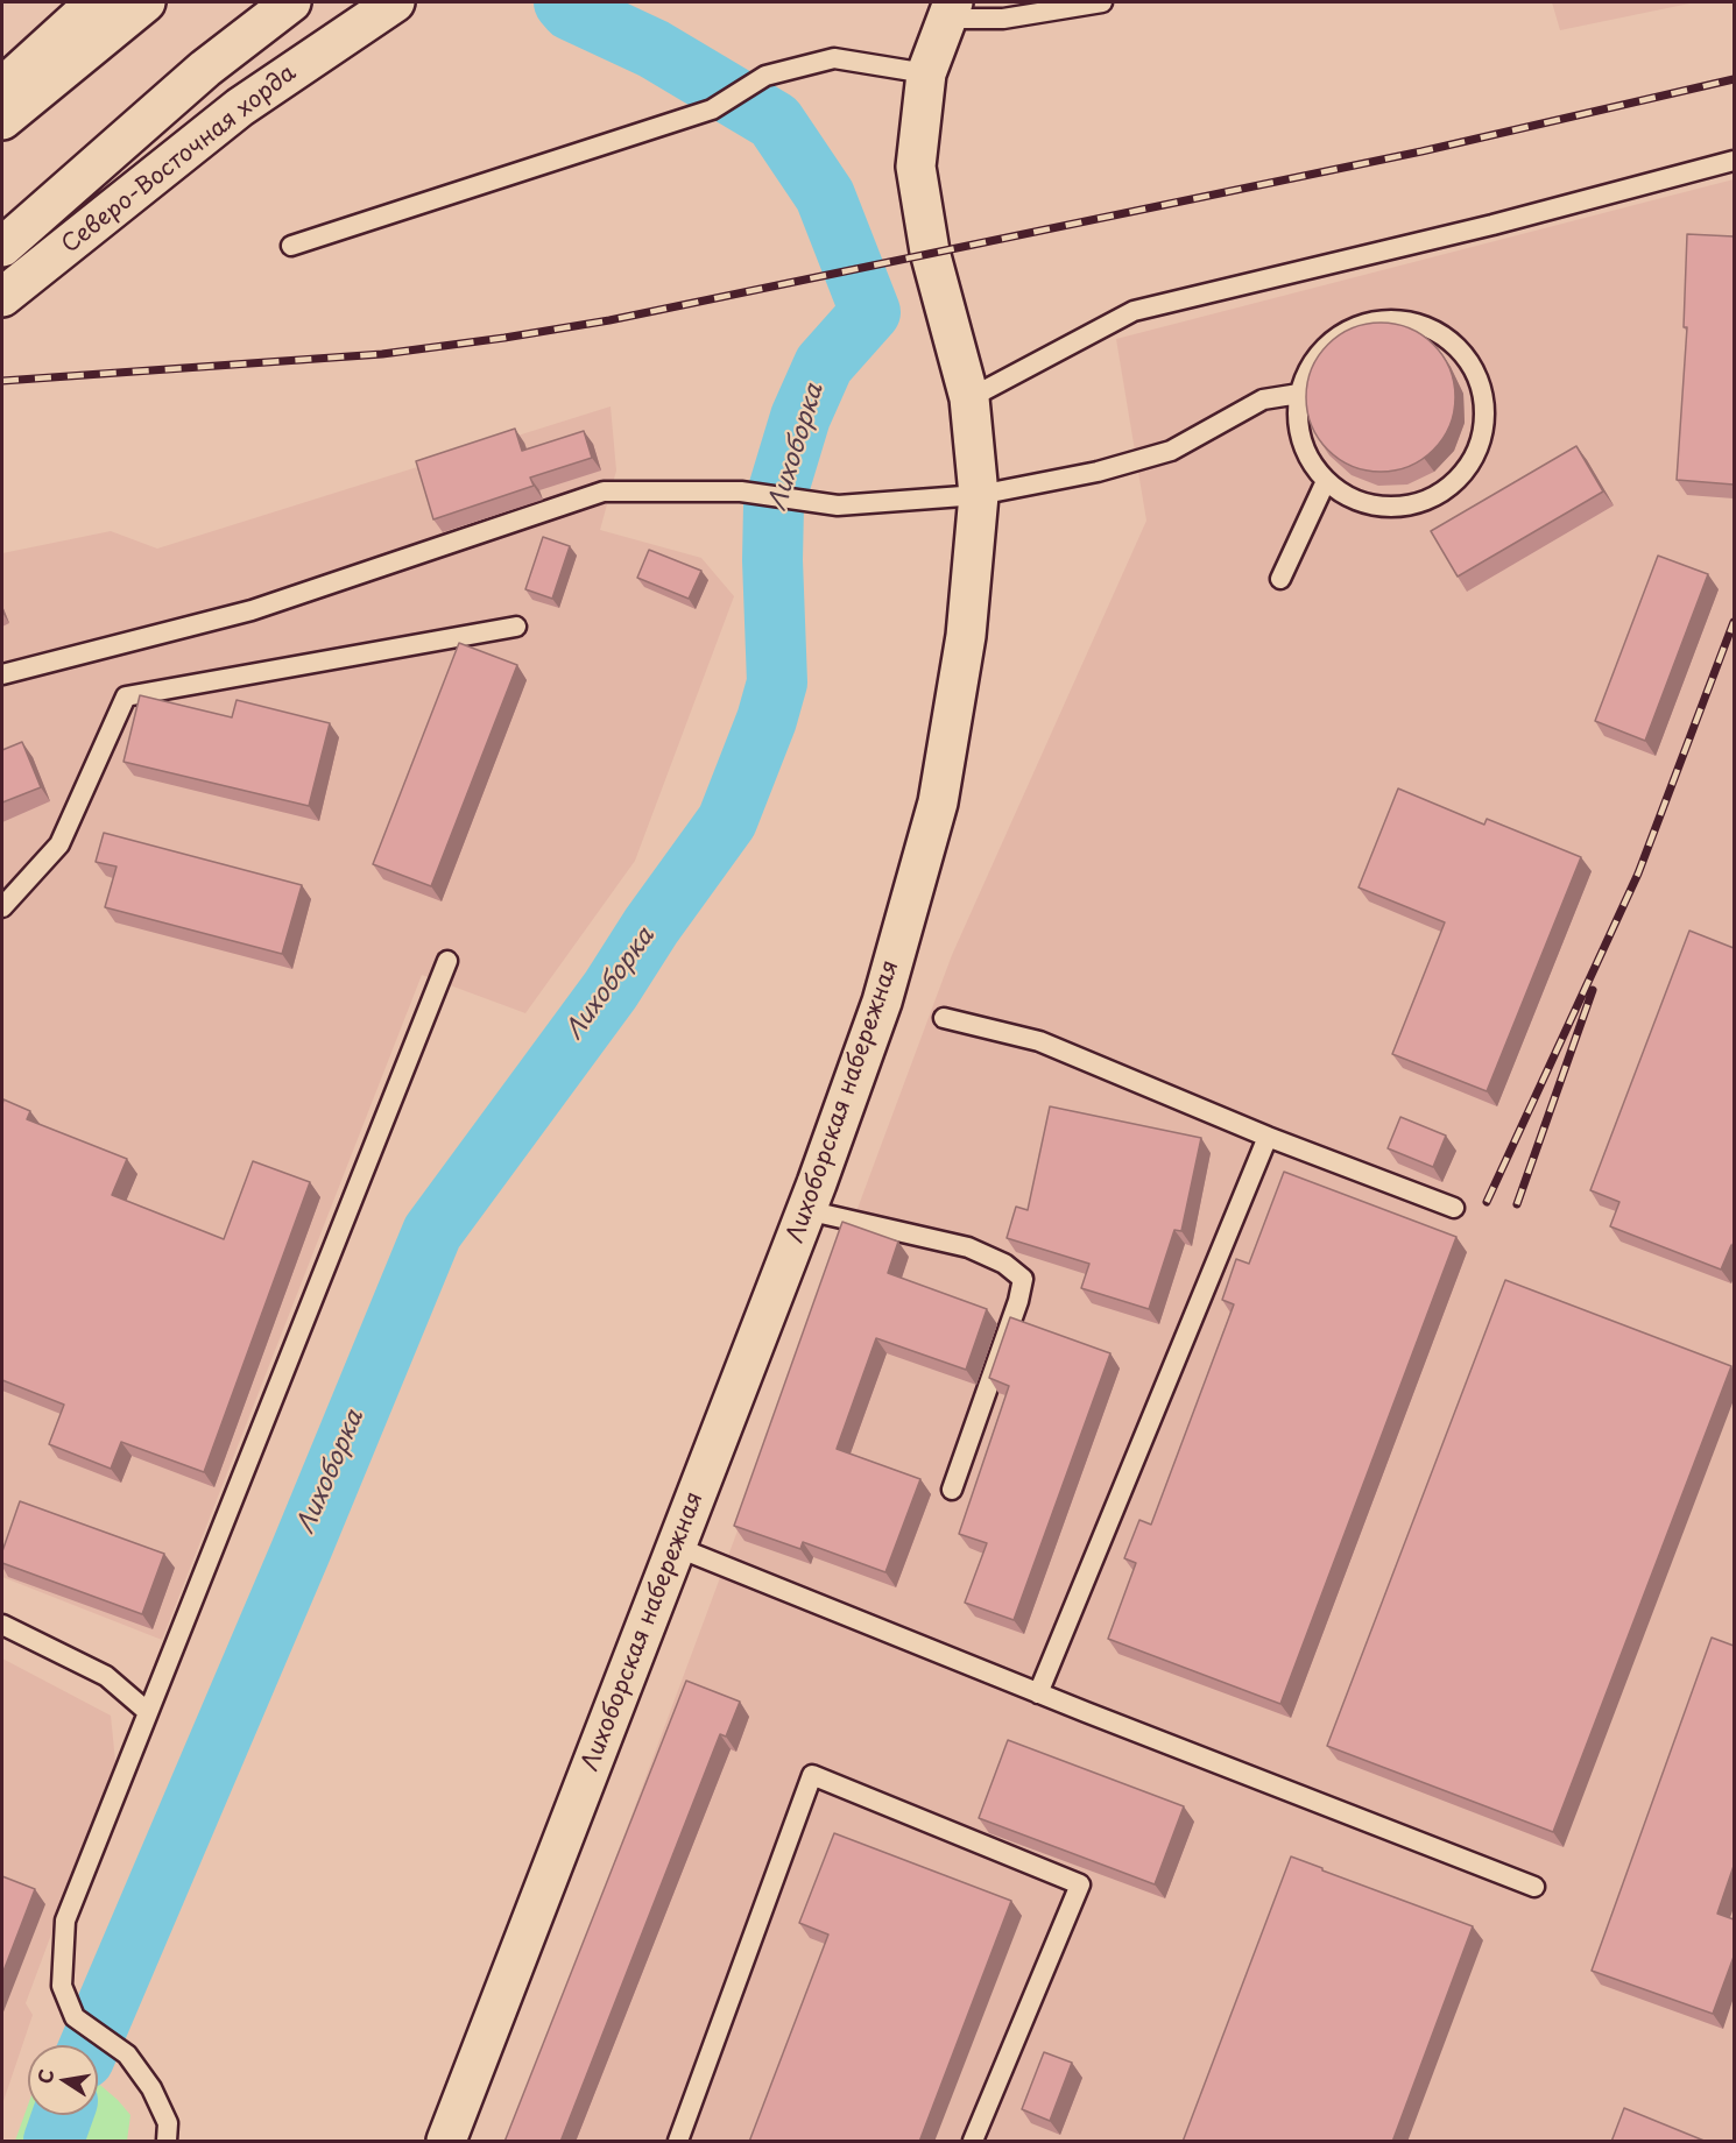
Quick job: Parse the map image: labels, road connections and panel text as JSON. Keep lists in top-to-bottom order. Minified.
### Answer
{"streets":{"street":["Северо-Восточная хорда","Лихоборская набережная"]},"water":["Лихоборка"],"north":"left"}
